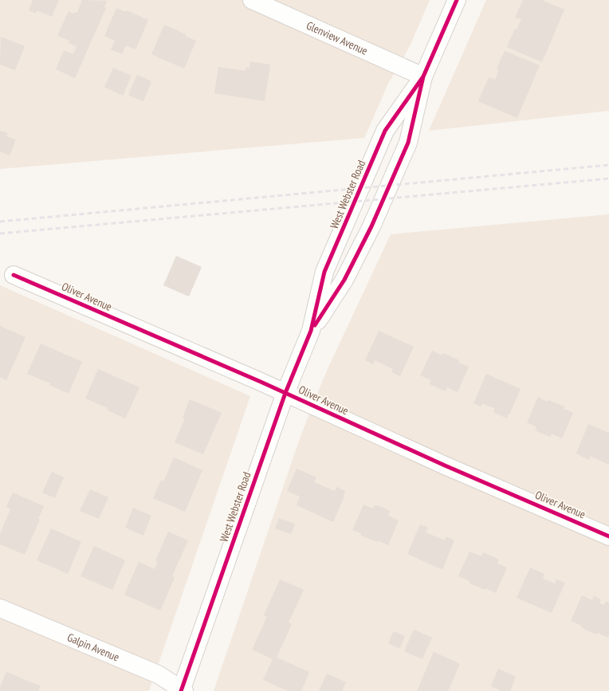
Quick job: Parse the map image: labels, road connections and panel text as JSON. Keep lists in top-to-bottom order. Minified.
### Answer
{"streets":{"street":["Glenview Avenue","West Webster Road","Oliver Avenue","Galpin Avenue"]},"crossings":[["Glenview Avenue","West Webster Road"],["West Webster Road","Oliver Avenue"],["West Webster Road","Galpin Avenue"]]}
